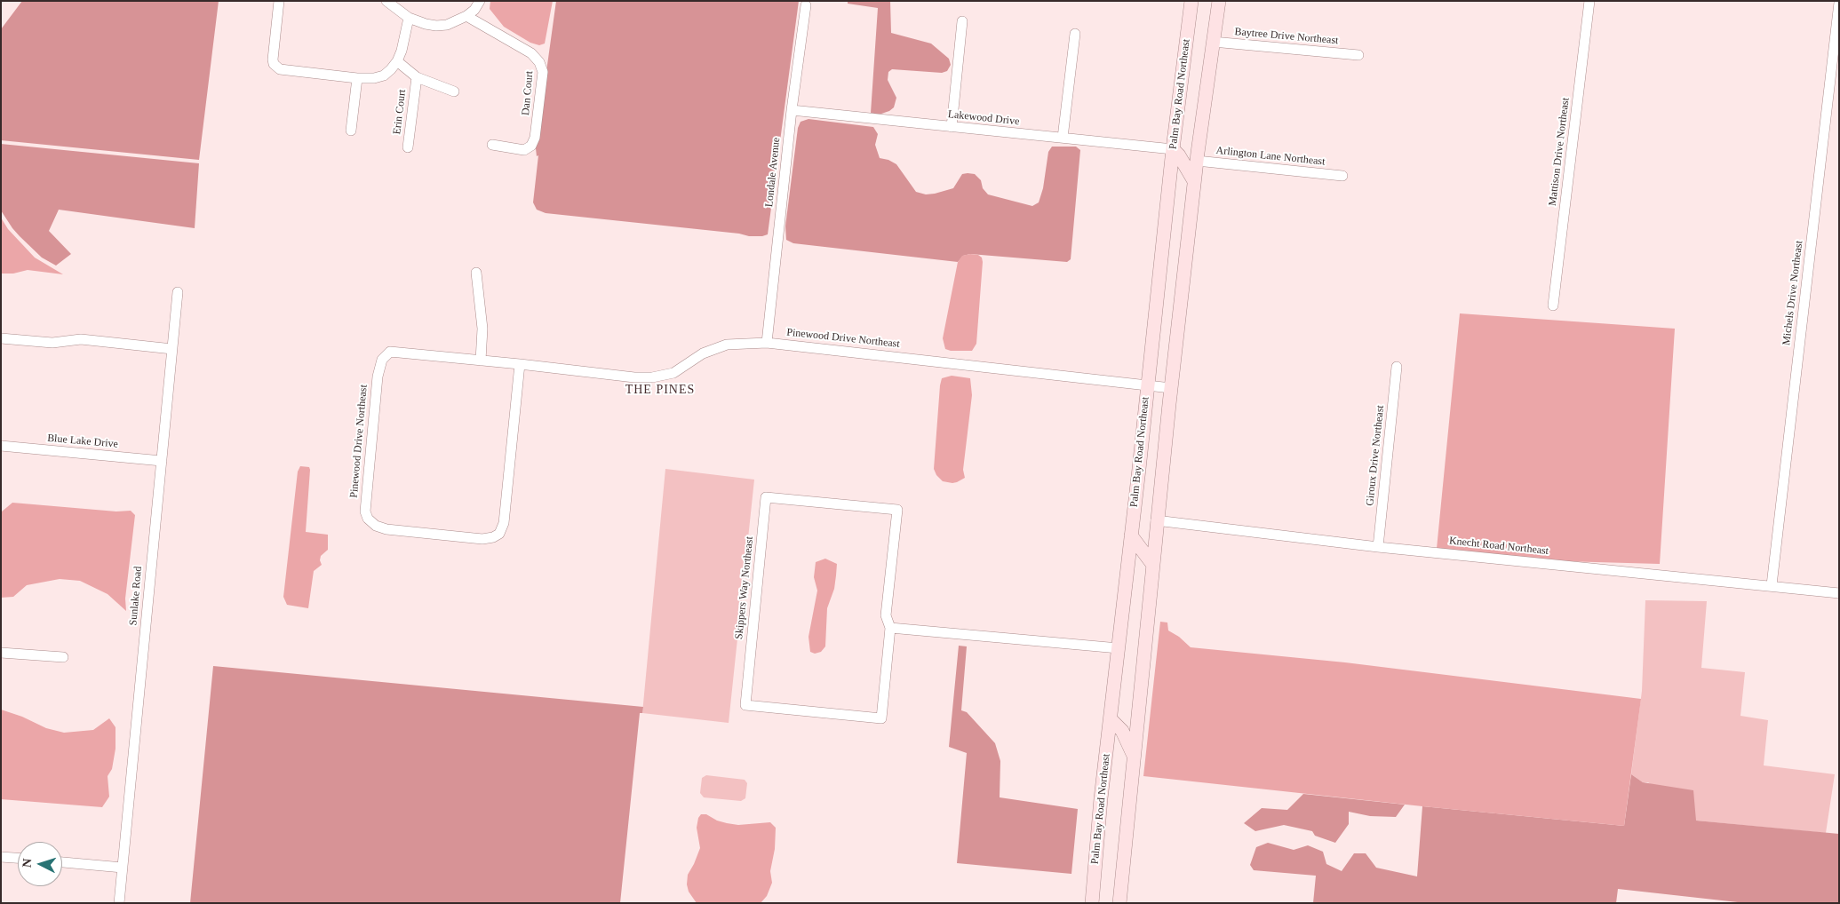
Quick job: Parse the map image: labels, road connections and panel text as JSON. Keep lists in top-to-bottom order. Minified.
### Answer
{"streets":{"main road":["Palm Bay Road Northeast"],"street":["Baytree Drive Northeast","Dan Court","Erin Court","Lakewood Drive","Mattison Drive Northeast","Arlington Lane Northeast","Londale Avenue","Michels Drive Northeast","Pinewood Drive Northeast","Blue Lake Drive","Giroux Drive Northeast","Knecht Road Northeast","Skippers Way Northeast","Sunlake Road"]},"crossings":[["Palm Bay Road Northeast","Lakewood Drive"],["Palm Bay Road Northeast","Pinewood Drive Northeast"],["Lakewood Drive","Londale Avenue"],["Londale Avenue","Pinewood Drive Northeast"],["Michels Drive Northeast","Knecht Road Northeast"],["Blue Lake Drive","Sunlake Road"],["Giroux Drive Northeast","Knecht Road Northeast"]],"districts":["THE PINES"],"north":"left"}
